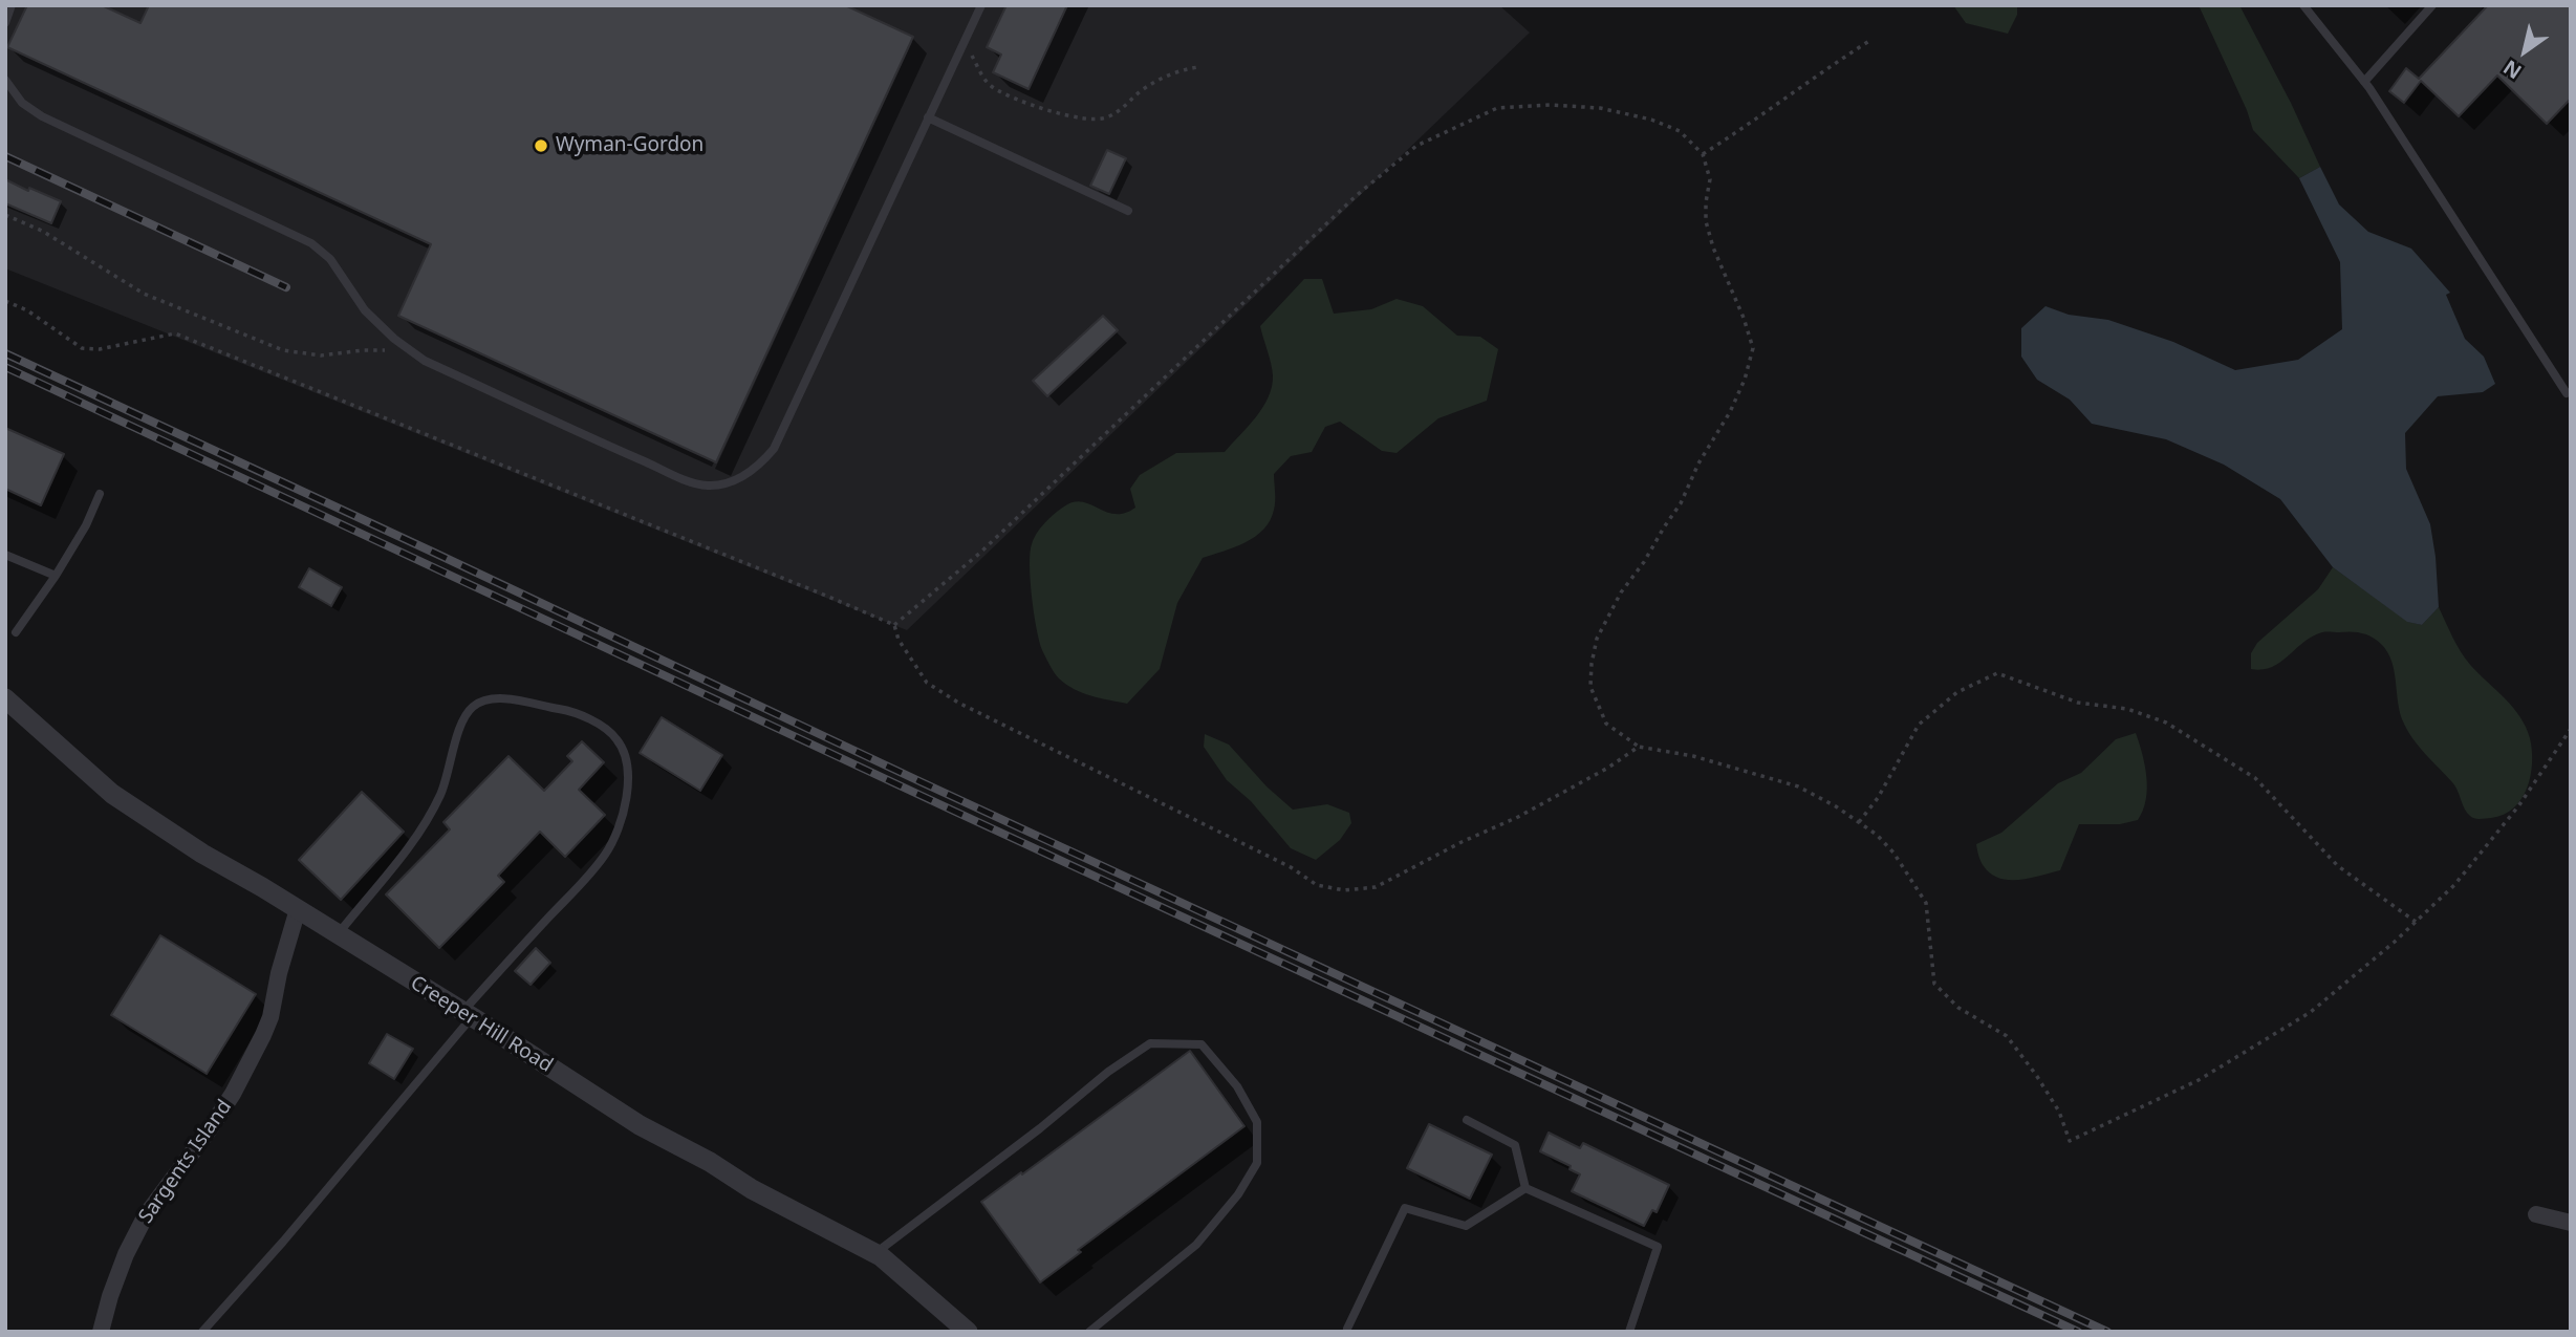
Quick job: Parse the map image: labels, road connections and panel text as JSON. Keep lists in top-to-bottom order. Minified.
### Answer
{"streets":{"street":["Creeper Hill Road","Sargents Island"]},"crossings":[["Creeper Hill Road","Sargents Island"]],"places":["Wyman-Gordon"],"north":"bottom left"}
